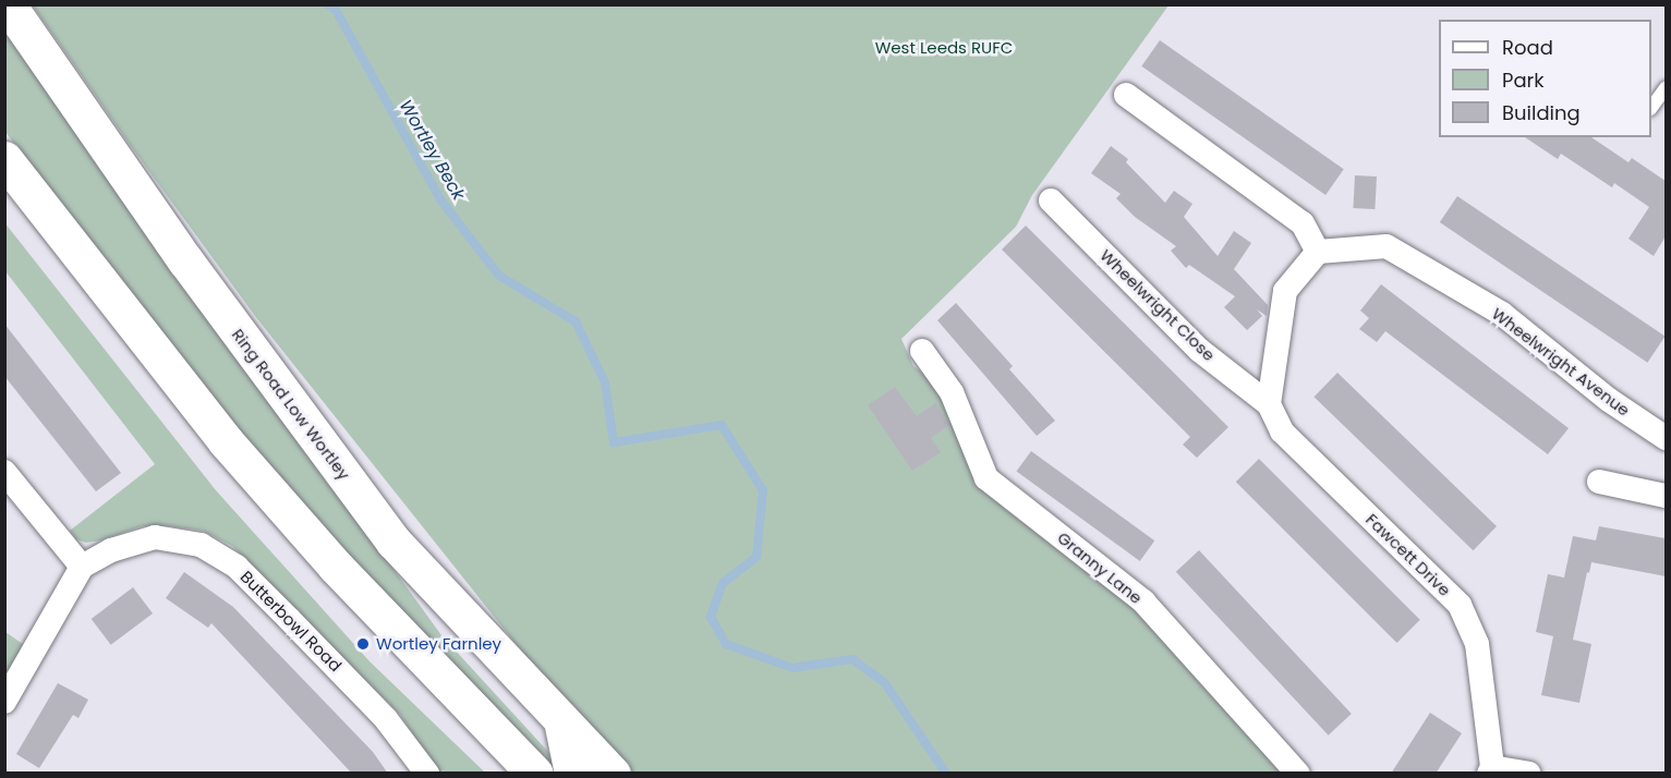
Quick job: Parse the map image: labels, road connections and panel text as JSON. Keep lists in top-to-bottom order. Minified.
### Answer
{"streets":{"highway":["Ring Road Low Wortley"],"street":["Wheelwright Close","Wheelwright Avenue","Fawcett Drive","Granny Lane","Butterbowl Road"]},"crossings":[["Wheelwright Close","Fawcett Drive"]],"water":["Wortley Beck"],"parks":["West Leeds RUFC"],"places":["Wortley Farnley"],"legend":["Road","Park","Building"]}
